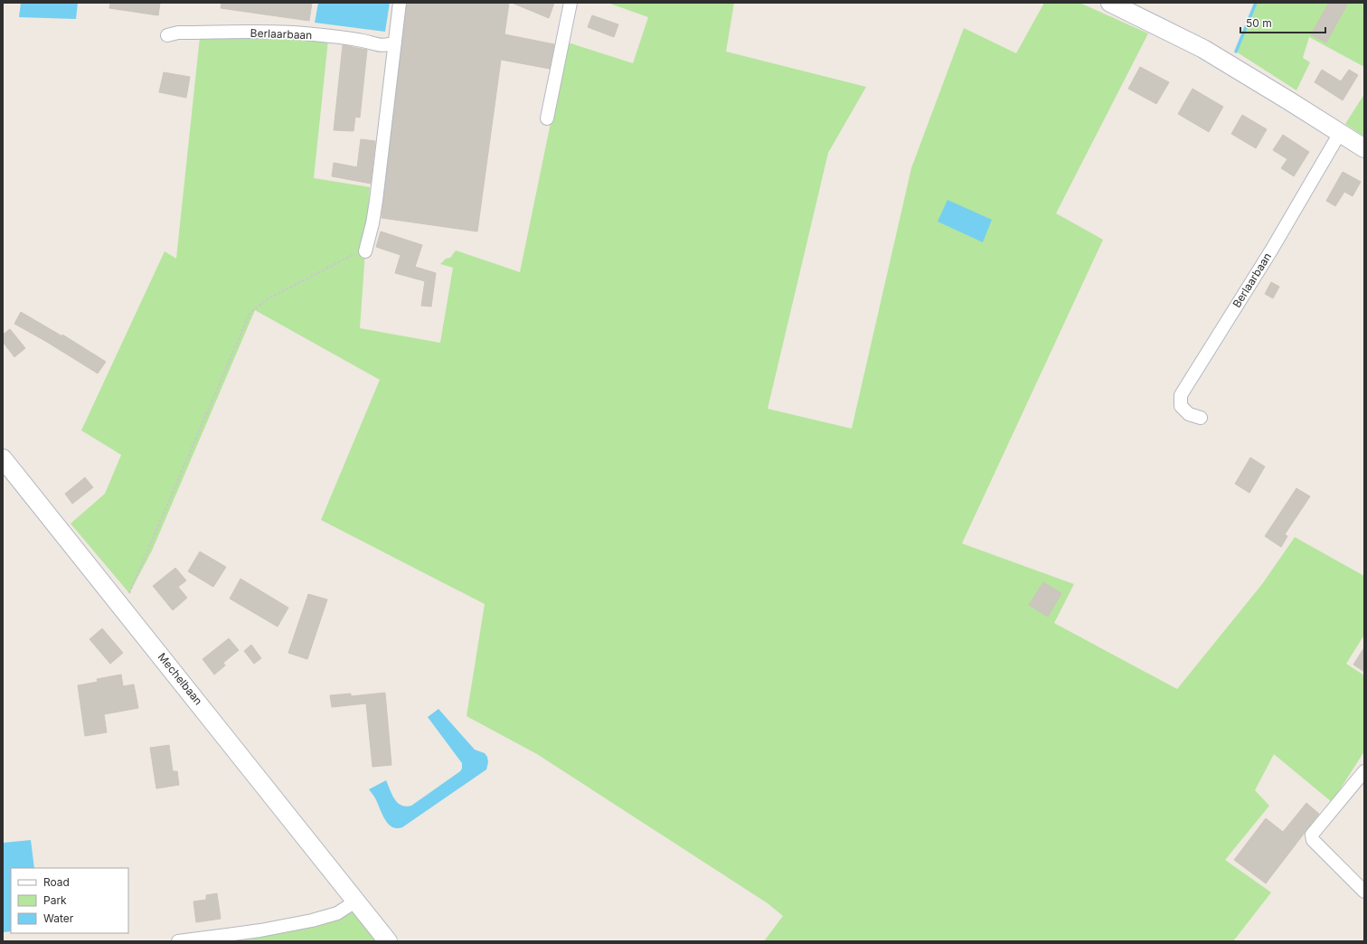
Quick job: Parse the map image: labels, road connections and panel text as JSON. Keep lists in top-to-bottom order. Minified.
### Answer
{"streets":{"street":["Berlaarbaan","Mechelbaan"]},"legend":["Road","Park","Water"],"scale_bar":"50 m"}
